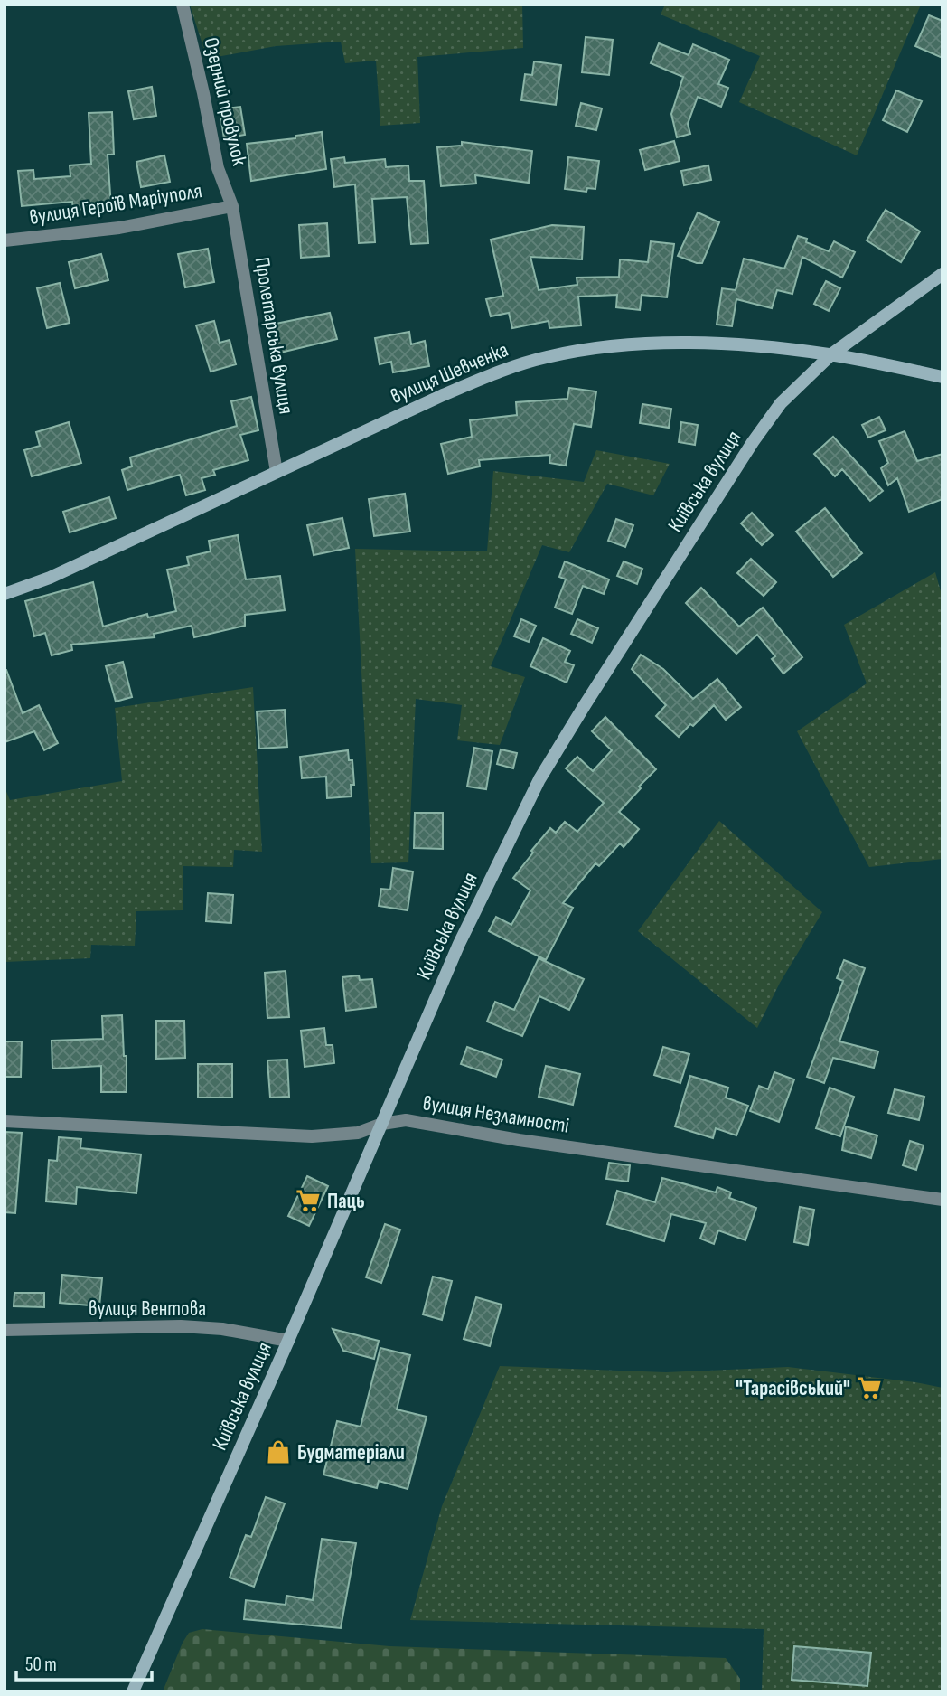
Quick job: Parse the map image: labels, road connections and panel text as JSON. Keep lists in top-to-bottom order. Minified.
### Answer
{"streets":{"main road":["вулиця Шевченка","Київська вулиця"],"street":["Озерний провулок","вулиця Героїв Маріуполя","Пролетарська вулиця","вулиця Незламності","вулиця Вентова"]},"crossings":[["Озерний провулок","вулиця Героїв Маріуполя"],["Озерний провулок","Пролетарська вулиця"],["вулиця Героїв Маріуполя","Пролетарська вулиця"],["Пролетарська вулиця","вулиця Шевченка"],["вулиця Шевченка","Київська вулиця"],["Київська вулиця","вулиця Незламності"],["Київська вулиця","вулиця Вентова"]],"places":{"supermarket":["Паць","\"Тарасівський\""],"shop":["Будматеріали"]},"scale_bar":"50 m"}
